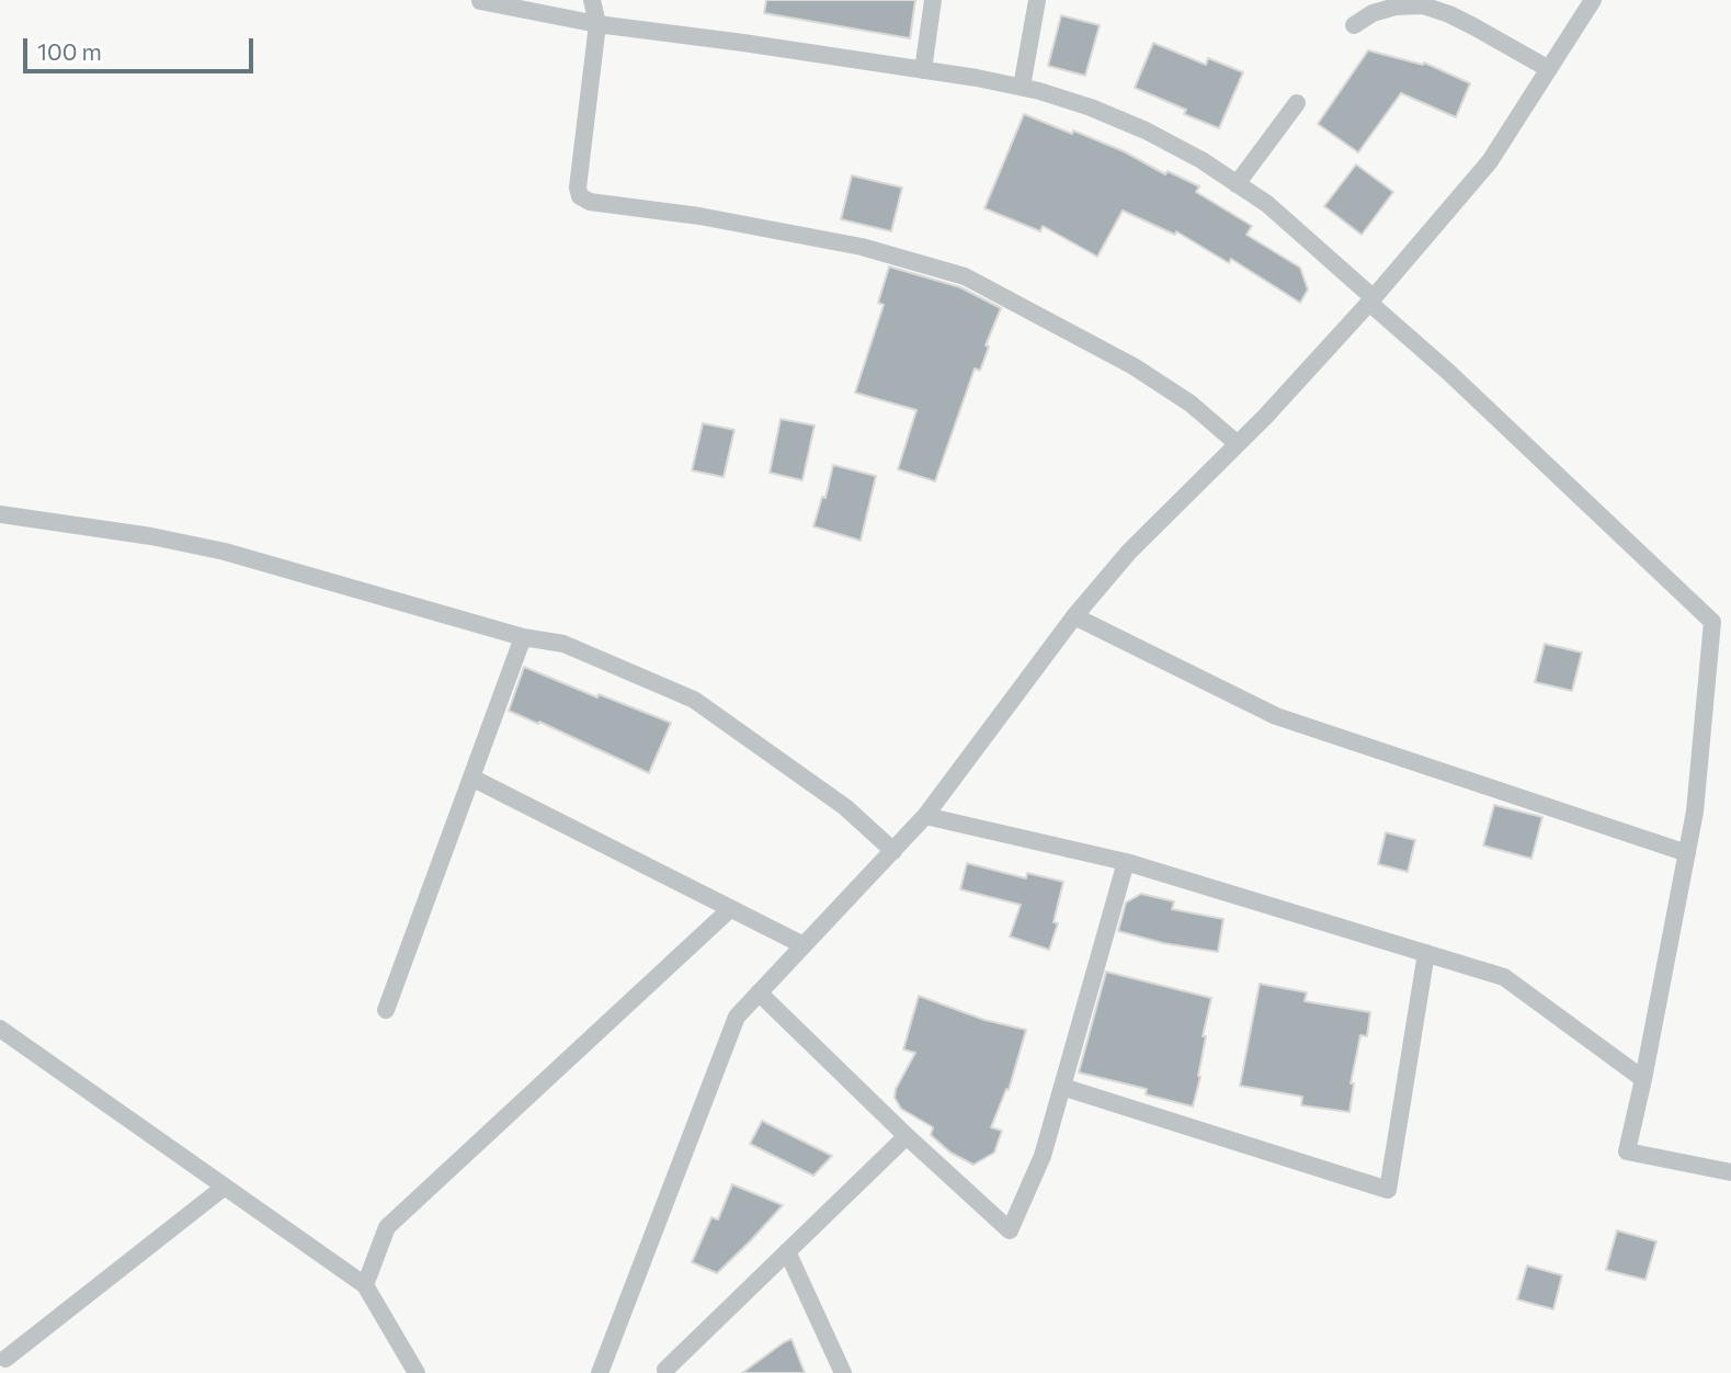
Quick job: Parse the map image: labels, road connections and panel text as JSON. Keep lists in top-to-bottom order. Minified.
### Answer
{"scale_bar":"100 m"}
